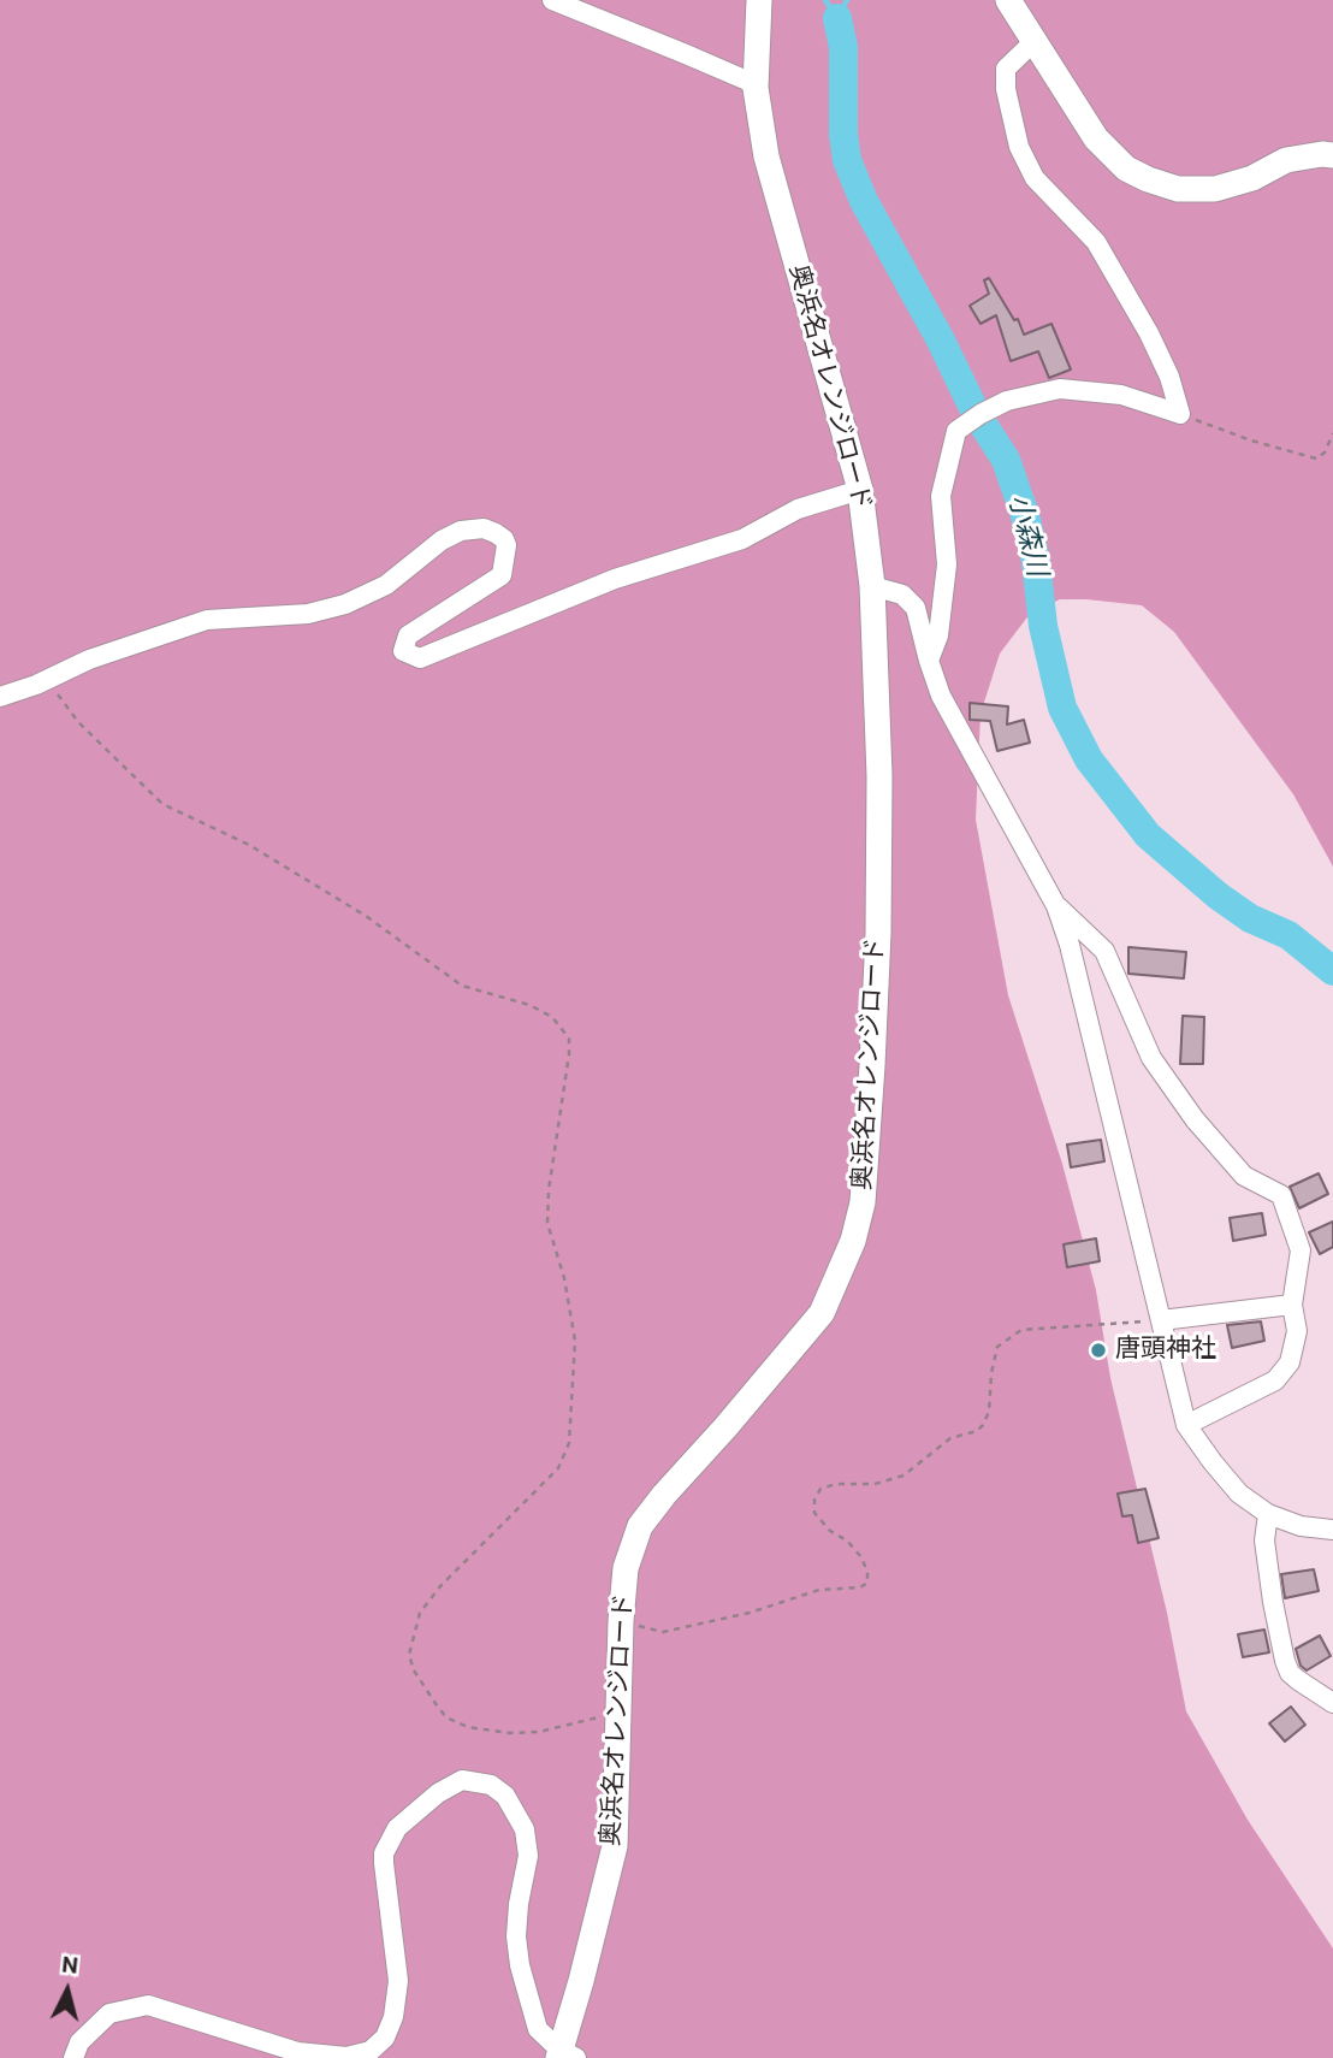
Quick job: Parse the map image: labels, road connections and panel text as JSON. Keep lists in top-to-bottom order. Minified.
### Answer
{"streets":{"street":["奥浜名オレンジロード"]},"water":["小森川"],"places":["唐頭神社"],"north":"top"}
